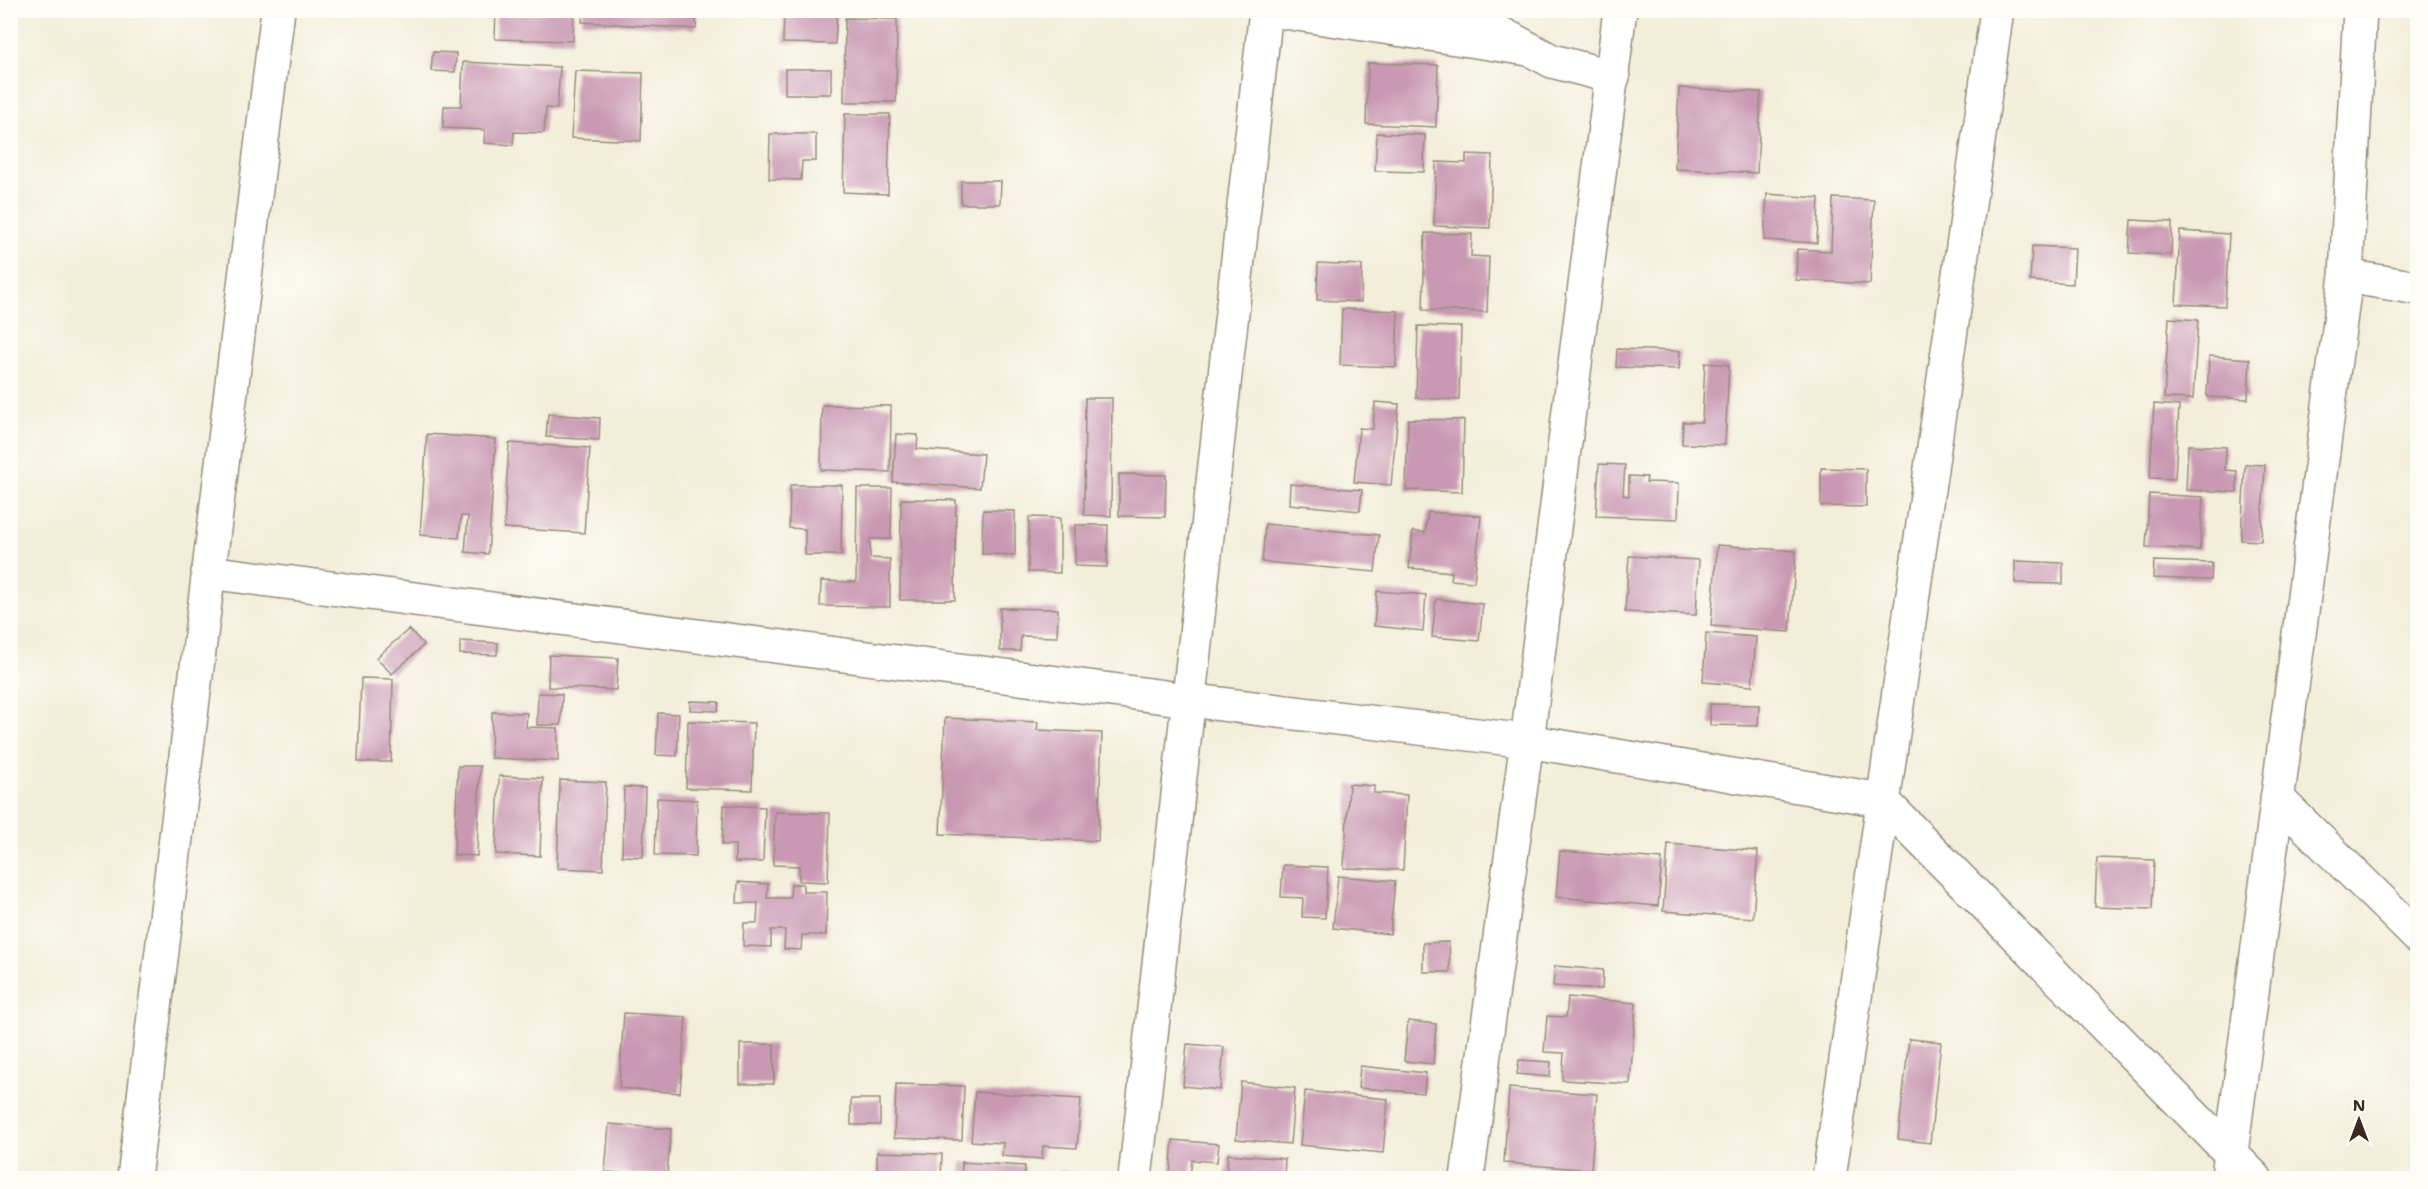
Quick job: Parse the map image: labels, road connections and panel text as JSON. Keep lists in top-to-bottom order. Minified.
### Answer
{"north":"top"}
